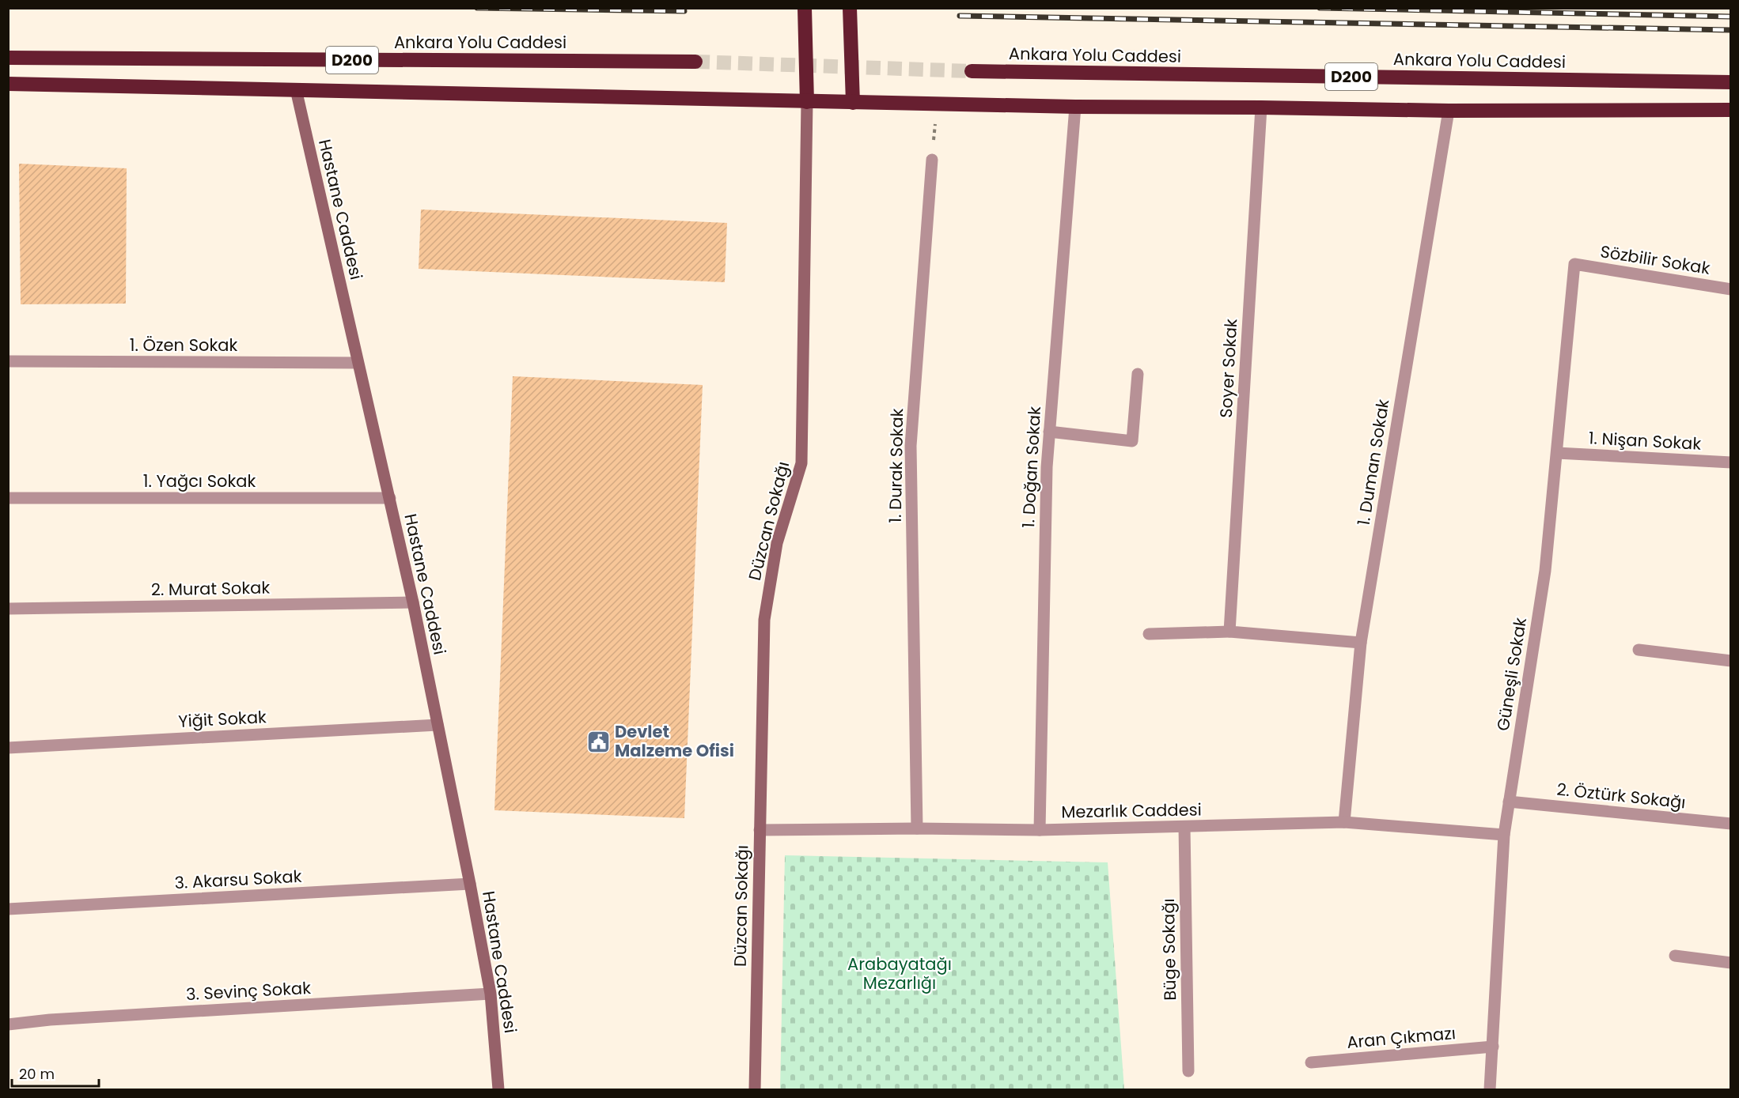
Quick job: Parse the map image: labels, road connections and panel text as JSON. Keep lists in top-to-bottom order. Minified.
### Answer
{"streets":{"highway":["Ankara Yolu Caddesi","D200"],"main road":["Hastane Caddesi","Düzcan Sokağı"],"street":["Sözbilir Sokak","1. Özen Sokak","Soyer Sokak","1. Nişan Sokak","1. Duman Sokak","1. Durak Sokak","1. Doğan Sokak","1. Yağcı Sokak","2. Murat Sokak","Güneşli Sokak","Yiğit Sokak","2. Öztürk Sokağı","Mezarlık Caddesi","3. Akarsu Sokak","Büge Sokağı","3. Sevinç Sokak","Aran Çıkmazı"]},"crossings":[["Hastane Caddesi","1. Özen Sokak"],["Hastane Caddesi","1. Yağcı Sokak"],["Hastane Caddesi","2. Murat Sokak"],["Hastane Caddesi","Yiğit Sokak"],["Hastane Caddesi","3. Akarsu Sokak"],["Hastane Caddesi","3. Sevinç Sokak"],["Sözbilir Sokak","Güneşli Sokak"],["1. Nişan Sokak","Güneşli Sokak"],["1. Duman Sokak","Mezarlık Caddesi"],["1. Durak Sokak","Mezarlık Caddesi"],["1. Doğan Sokak","Mezarlık Caddesi"],["Düzcan Sokağı","Mezarlık Caddesi"],["Güneşli Sokak","2. Öztürk Sokağı"],["Güneşli Sokak","Mezarlık Caddesi"],["Güneşli Sokak","Aran Çıkmazı"],["Mezarlık Caddesi","Büge Sokağı"]],"parks":["Arabayatağı Mezarlığı"],"places":{"public building":["Devlet Malzeme Ofisi"]},"scale_bar":"20 m"}
